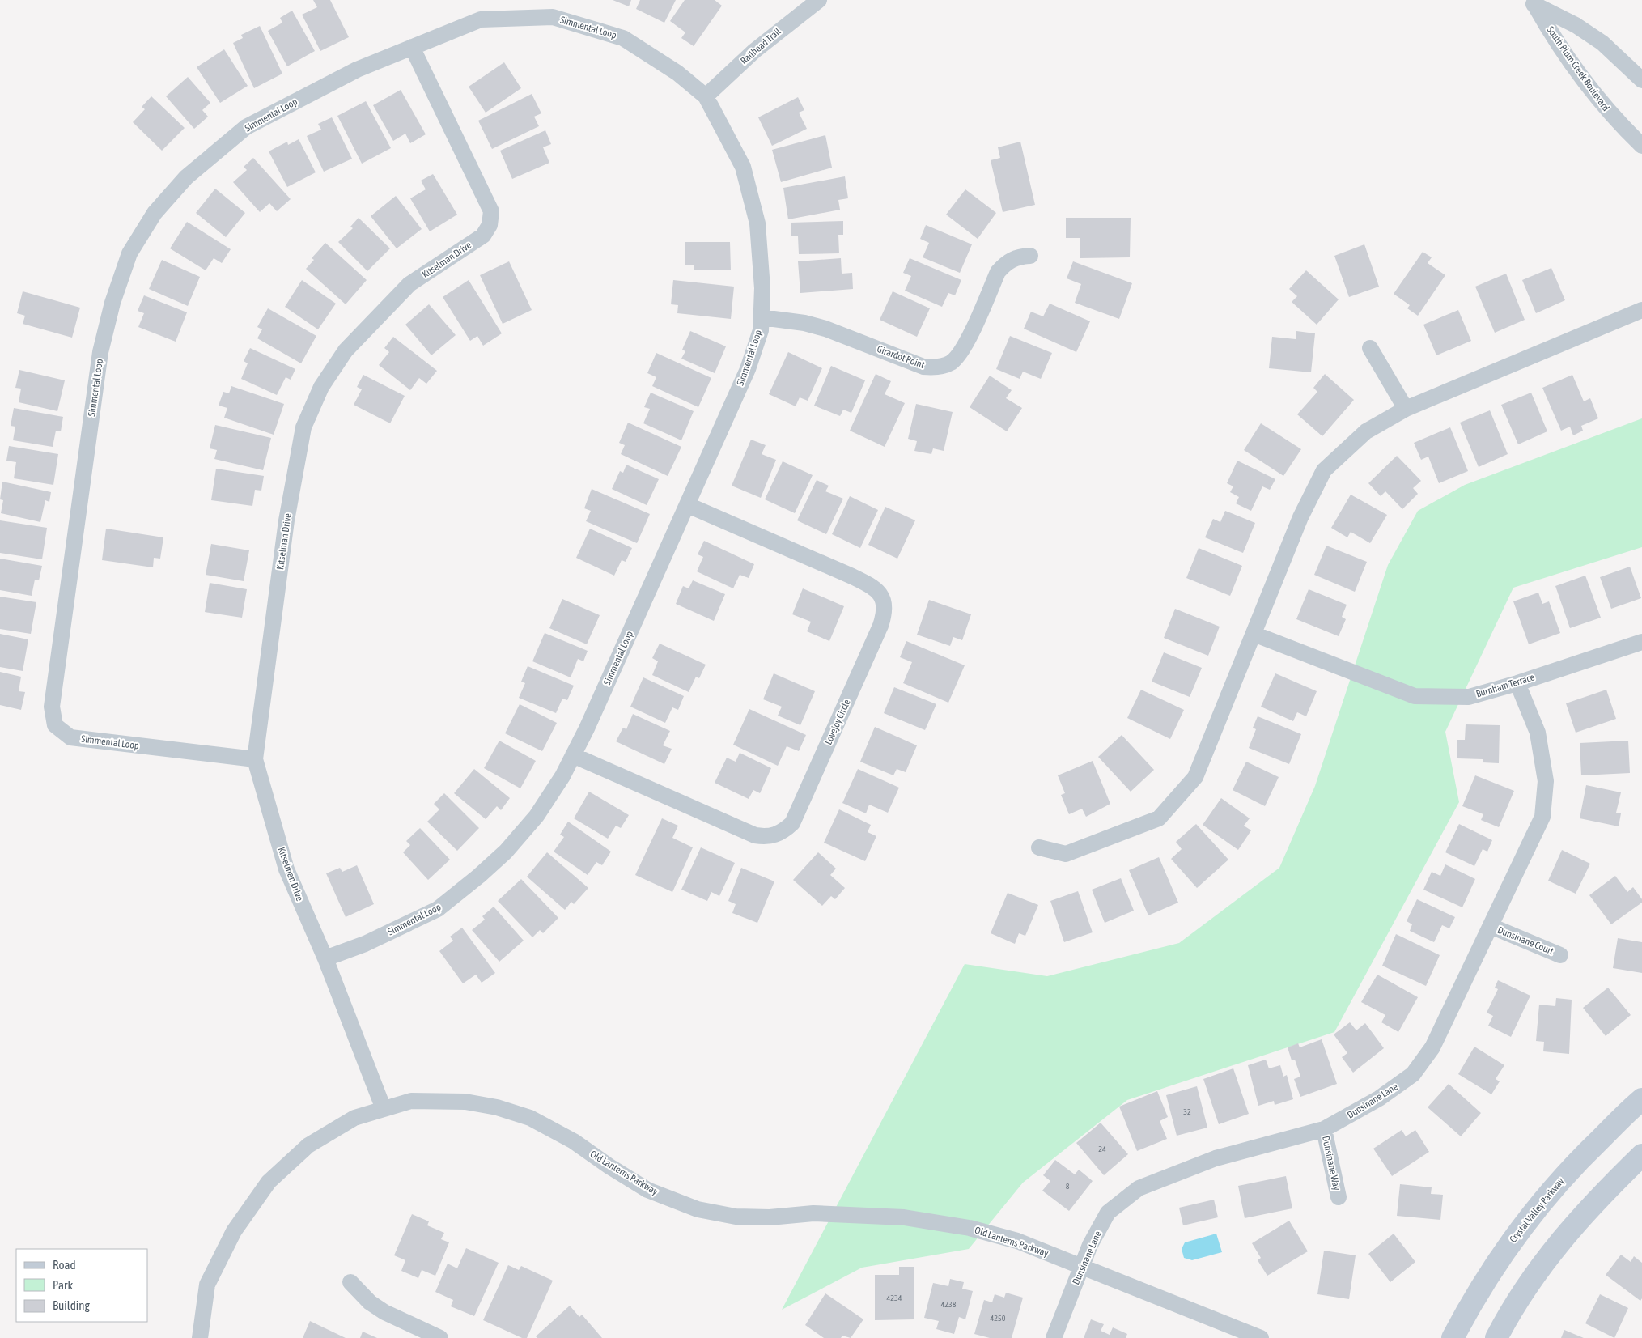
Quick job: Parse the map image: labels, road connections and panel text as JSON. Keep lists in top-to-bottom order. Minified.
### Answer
{"streets":{"main road":["Crystal Valley Parkway"],"street":["Simmental Loop","Railhead Trail","South Plum Creek Boulevard","Kitselman Drive","Girardot Point","Burnham Terrace","Lovejoy Circle","Dunsinane Court","Dunsinane Lane","Dunsinane Way","Old Lanterns Parkway"]},"crossings":[["Simmental Loop","Railhead Trail"],["Simmental Loop","Kitselman Drive"],["Simmental Loop","Girardot Point"],["Simmental Loop","Lovejoy Circle"],["Kitselman Drive","Old Lanterns Parkway"],["Burnham Terrace","Dunsinane Lane"],["Dunsinane Court","Dunsinane Lane"],["Dunsinane Lane","Dunsinane Way"],["Dunsinane Lane","Old Lanterns Parkway"]],"house_numbers":["32","24","8","4234","4238","4250"],"legend":["Road","Park","Building"]}
